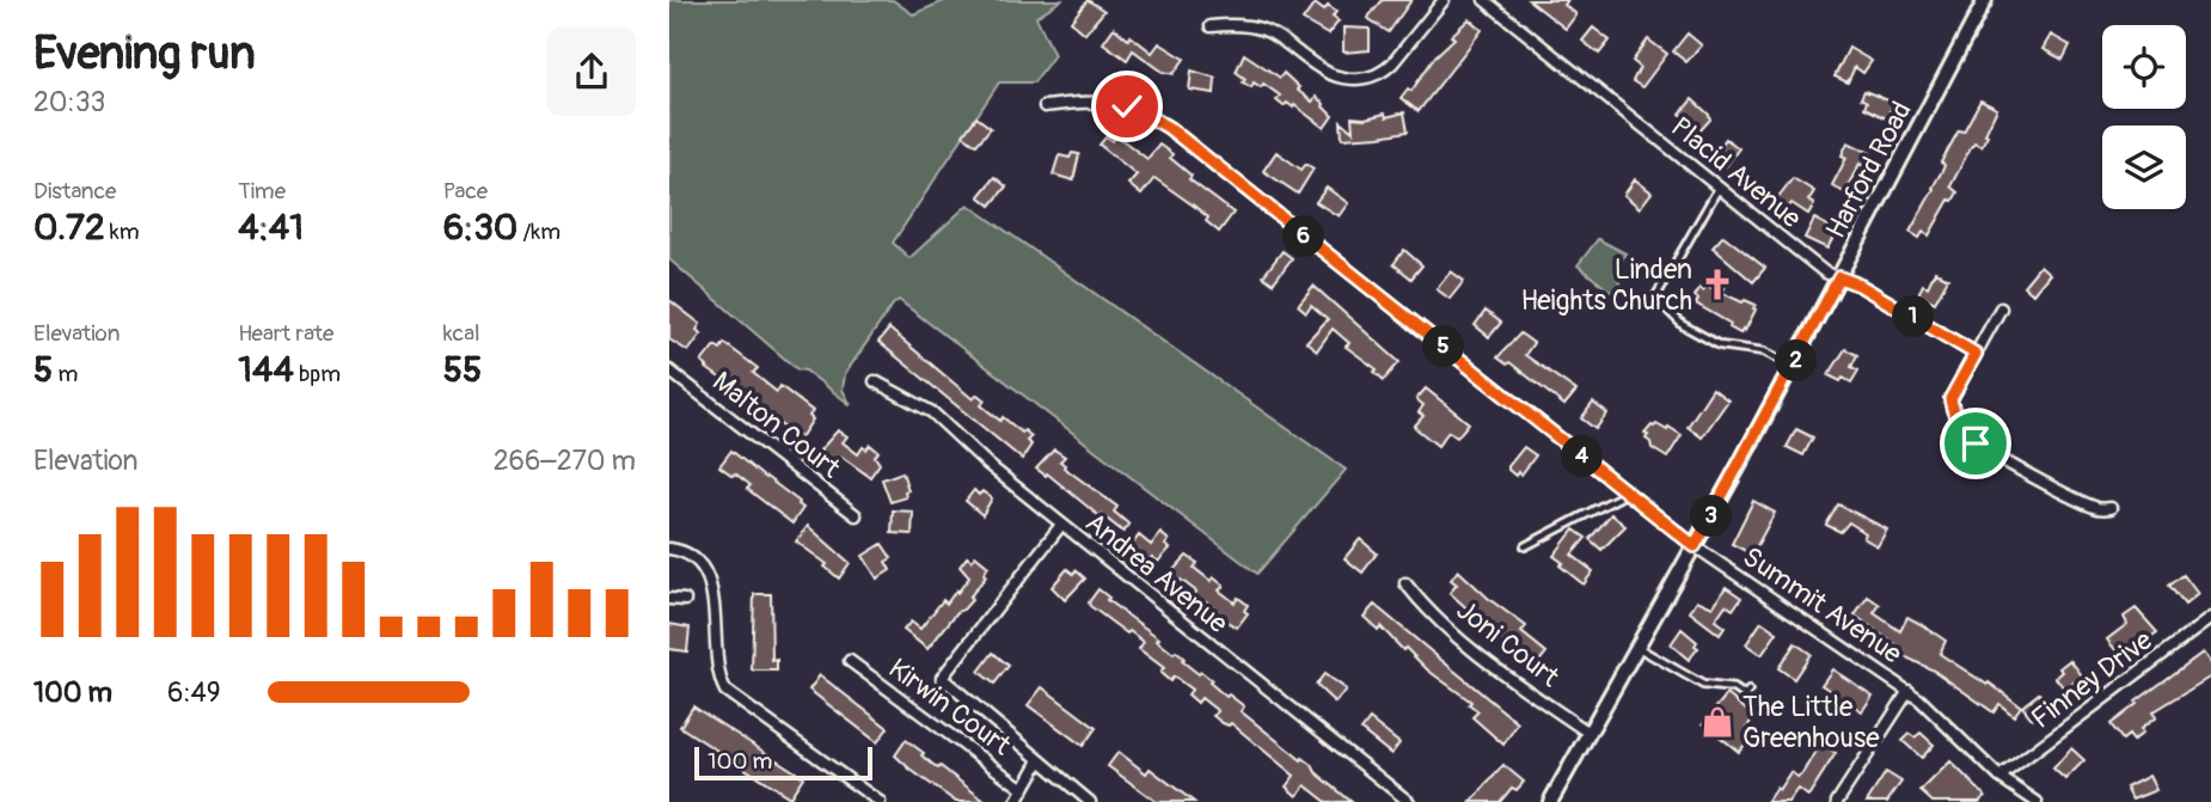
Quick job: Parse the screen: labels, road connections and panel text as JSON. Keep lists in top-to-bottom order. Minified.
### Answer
{"streets":{"main road":["Harford Road"],"street":["Placid Avenue","Malton Court","Andrea Avenue","Summit Avenue","Joni Court","Finney Drive","Kirwin Court"]},"crossings":[["Harford Road","Placid Avenue"],["Harford Road","Summit Avenue"],["Harford Road","Joni Court"],["Summit Avenue","Finney Drive"]],"places":{"church":["Linden Heights Church"],"shop":["The Little Greenhouse"]},"scale_bar":"100 m","page":{"heading":["Evening run","20:33"],"stats":[["Distance","0.72 km"],["Time","4:41"],["Pace","6:30 /km"],["Elevation","5 m"],["Heart rate","144 bpm"],["kcal","55"]],"pins":["6","1","5","2","4","3"],"chart":["Elevation","266–270 m"],"list":[{"name":"100 m","note":"6:49"}],"scale":"100 m"}}
